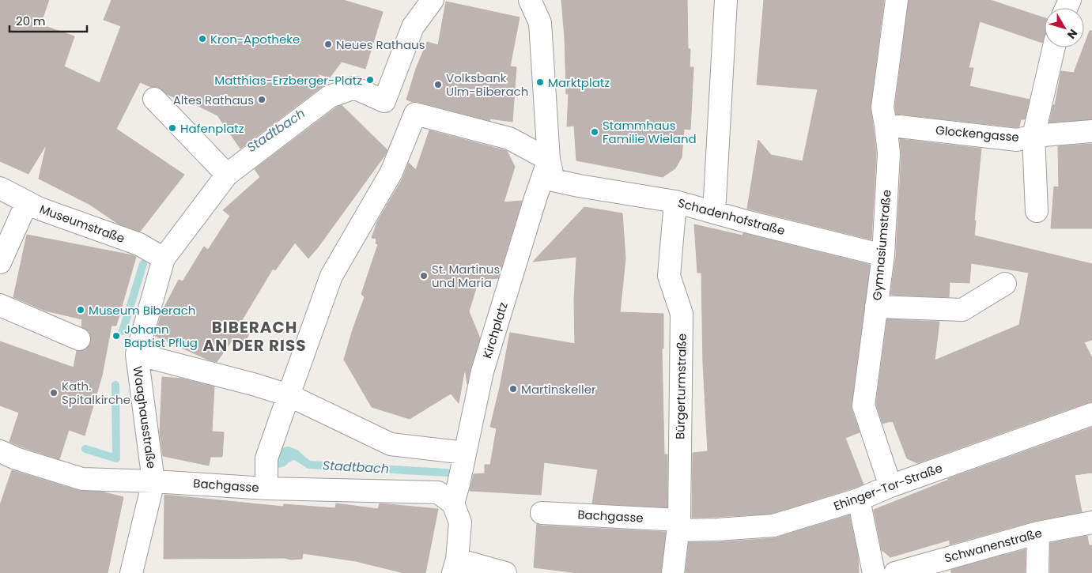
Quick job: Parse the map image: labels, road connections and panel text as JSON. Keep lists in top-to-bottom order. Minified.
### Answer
{"streets":{"street":["Glockengasse","Schadenhofstraße","Museumstraße","Gymnasiumstraße","Kirchplatz","Bürgerturmstraße","Waaghausstraße","Bachgasse","Ehinger-Tor-Straße","Schwanenstraße"]},"crossings":[["Glockengasse","Gymnasiumstraße"],["Schadenhofstraße","Gymnasiumstraße"],["Schadenhofstraße","Kirchplatz"],["Schadenhofstraße","Bürgerturmstraße"],["Museumstraße","Waaghausstraße"],["Gymnasiumstraße","Ehinger-Tor-Straße"],["Kirchplatz","Waaghausstraße"],["Kirchplatz","Bachgasse"],["Bürgerturmstraße","Bachgasse"],["Bürgerturmstraße","Ehinger-Tor-Straße"],["Waaghausstraße","Bachgasse"],["Bachgasse","Ehinger-Tor-Straße"]],"districts":["BIBERACH AN DER RISS"],"water":["Stadtbach"],"places":["Kron-Apotheke","Neues Rathaus","Matthias-Erzberger-Platz","Marktplatz","Volksbank Ulm-Biberach","Altes Rathaus","Hafenplatz","Stammhaus Familie Wieland","St. Martinus und Maria","Museum Biberach","Johann Baptist Pflug","Martinskeller","Kath. Spitalkirche"],"scale_bar":"20 m","north":"bottom right"}
